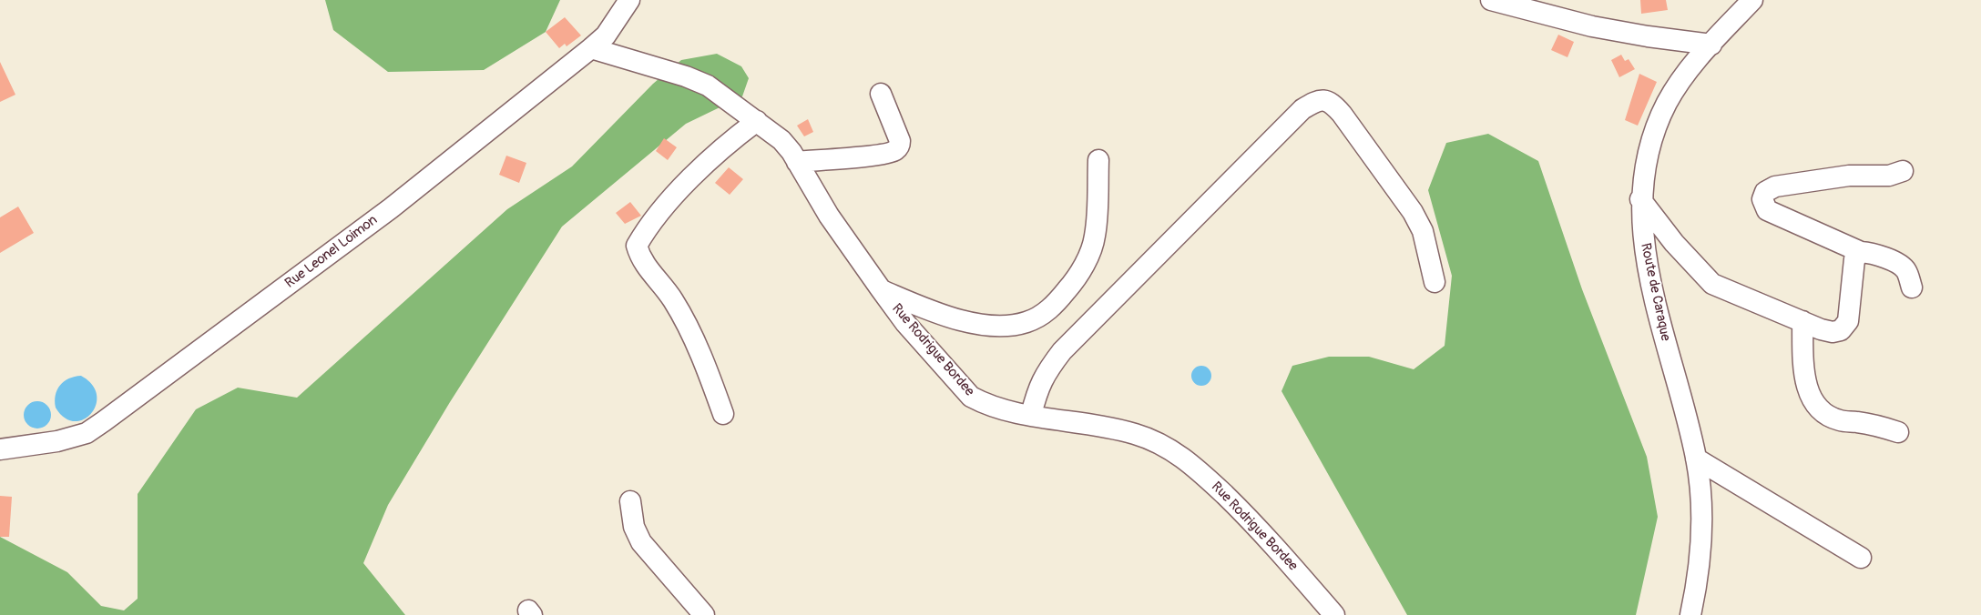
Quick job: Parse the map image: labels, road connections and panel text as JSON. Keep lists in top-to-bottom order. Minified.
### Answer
{"streets":{"street":["Rue Leonel Loimon","Route de Caraque","Rue Rodrigue Bordee"]},"crossings":[["Rue Leonel Loimon","Rue Rodrigue Bordee"]]}
